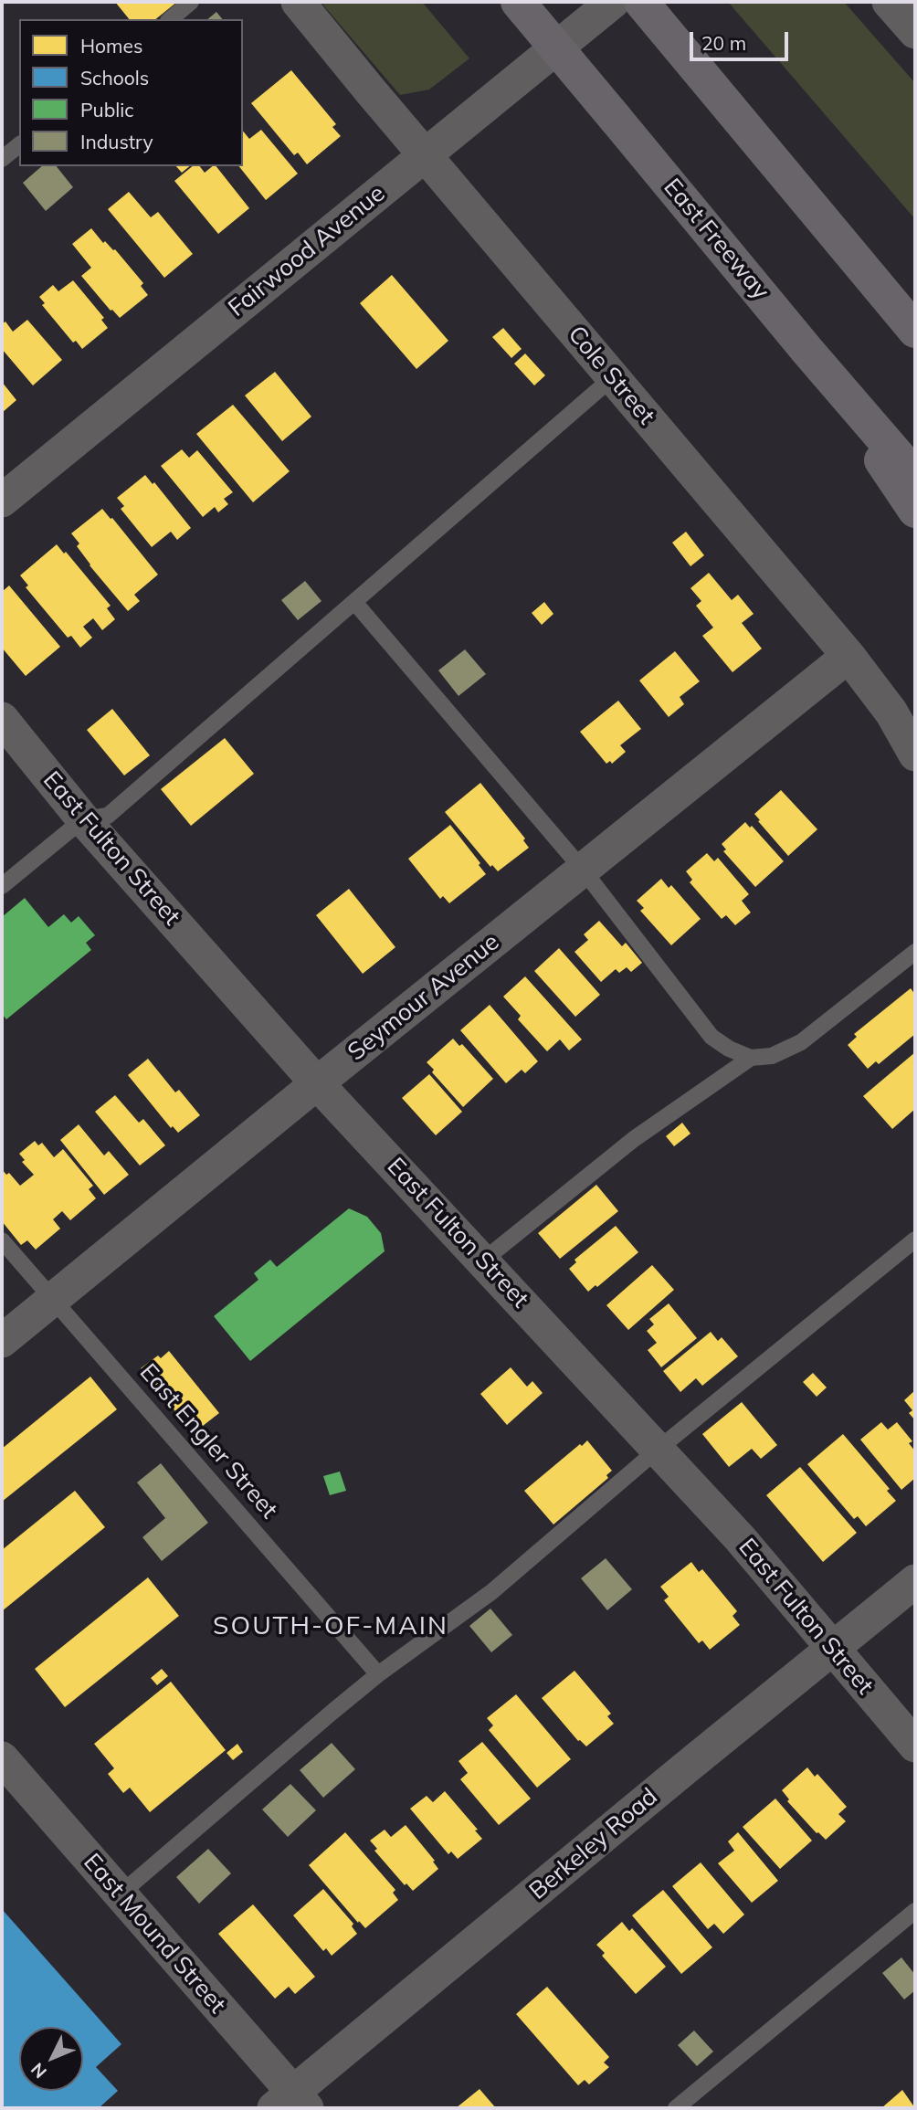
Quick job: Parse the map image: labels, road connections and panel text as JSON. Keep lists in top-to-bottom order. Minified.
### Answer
{"streets":{"highway":["East Freeway"],"street":["Fairwood Avenue","Cole Street","East Fulton Street","Seymour Avenue","Berkeley Road","East Mound Street"],"lane":["East Engler Street"]},"crossings":[["Fairwood Avenue","Cole Street"],["Cole Street","Seymour Avenue"],["East Fulton Street","Seymour Avenue"],["East Fulton Street","Berkeley Road"],["Seymour Avenue","East Engler Street"],["Berkeley Road","East Mound Street"]],"districts":["SOUTH-OF-MAIN"],"legend":["Homes","Schools","Public","Industry"],"scale_bar":"20 m","north":"bottom left"}
